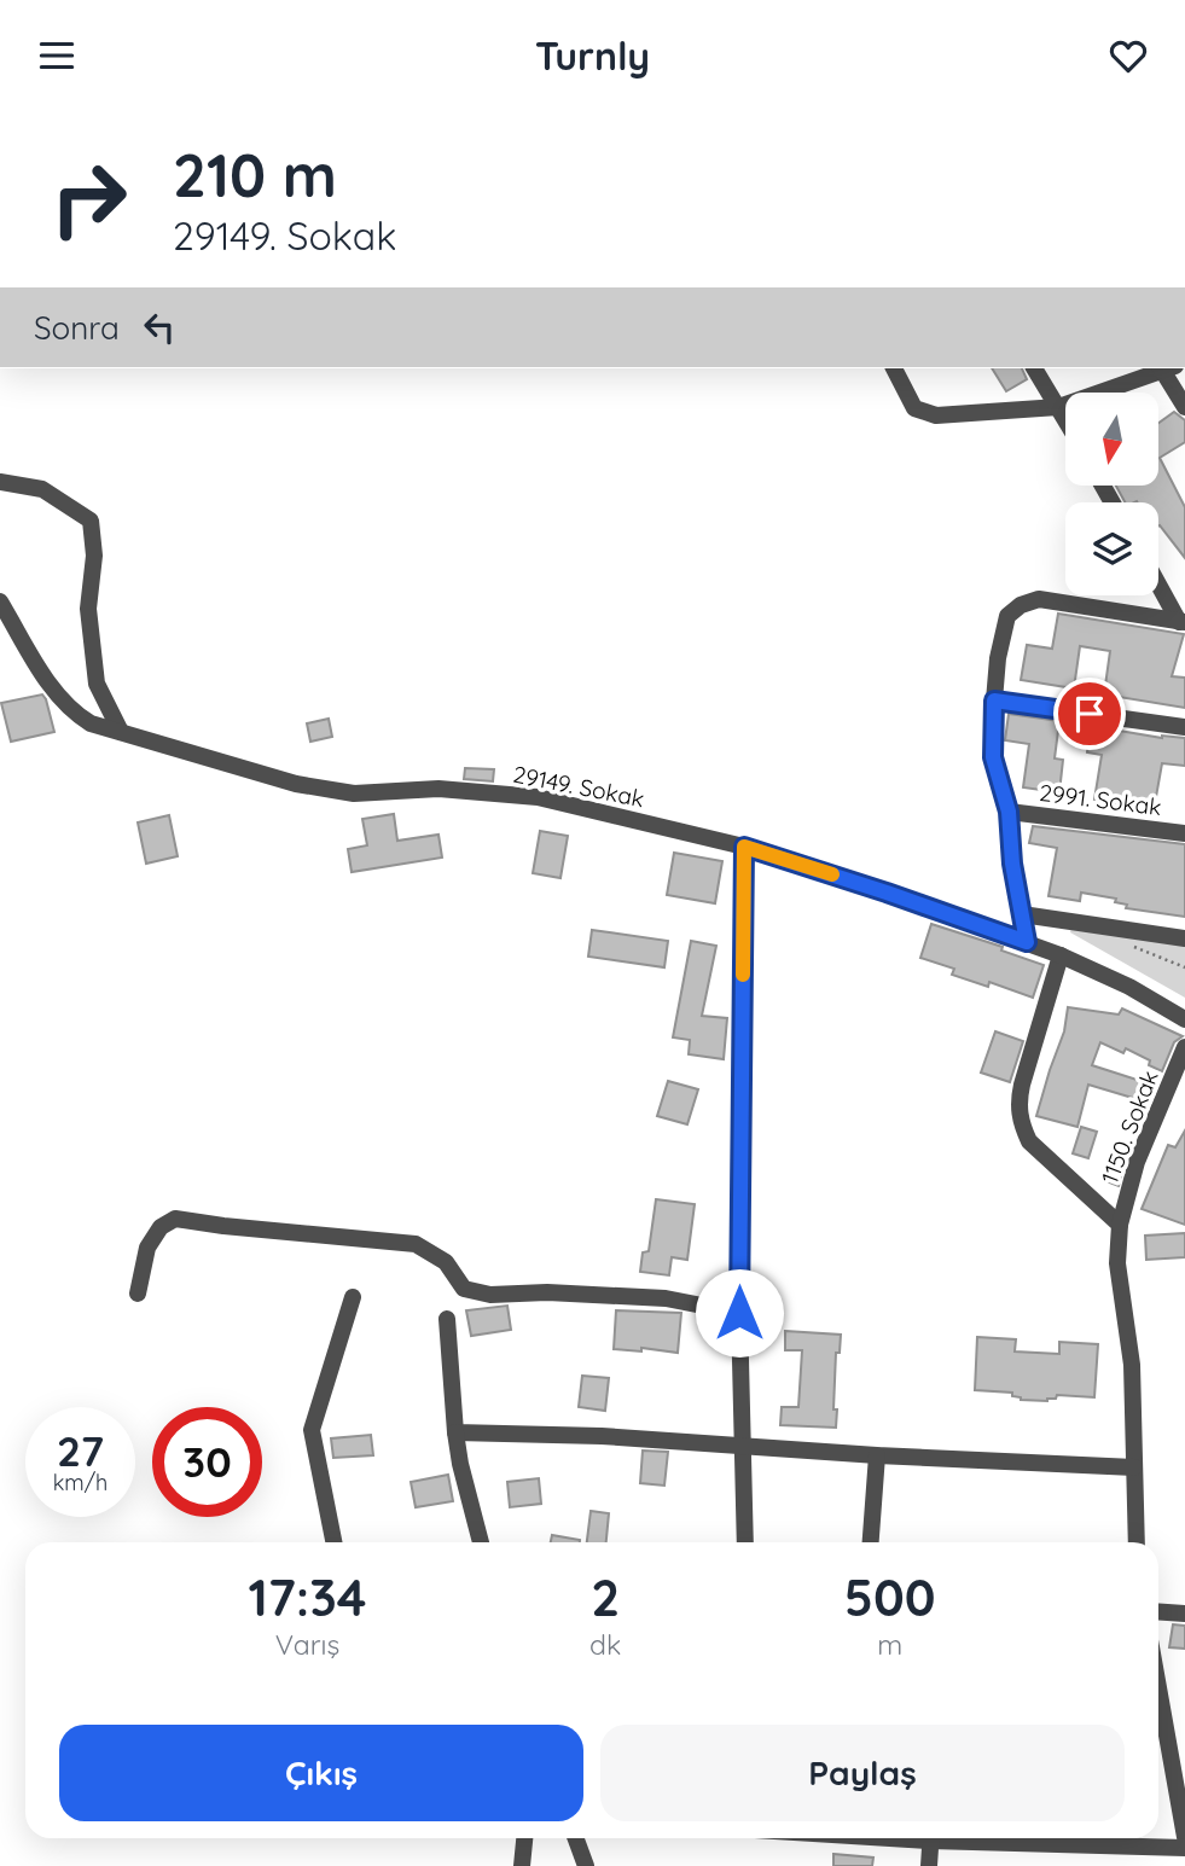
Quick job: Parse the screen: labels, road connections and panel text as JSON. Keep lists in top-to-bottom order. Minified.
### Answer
{"streets":{"street":["29149. Sokak","2991. Sokak","1150. Sokak"]},"north":"bottom","page":{"header":"Turnly","turn":["210 m","29149. Sokak"],"then":"Sonra","speed":"27 km/h","limit":"30","eta":["17:34","Varış","2","dk","500","m"],"buttons":["Çıkış","Paylaş"]}}
